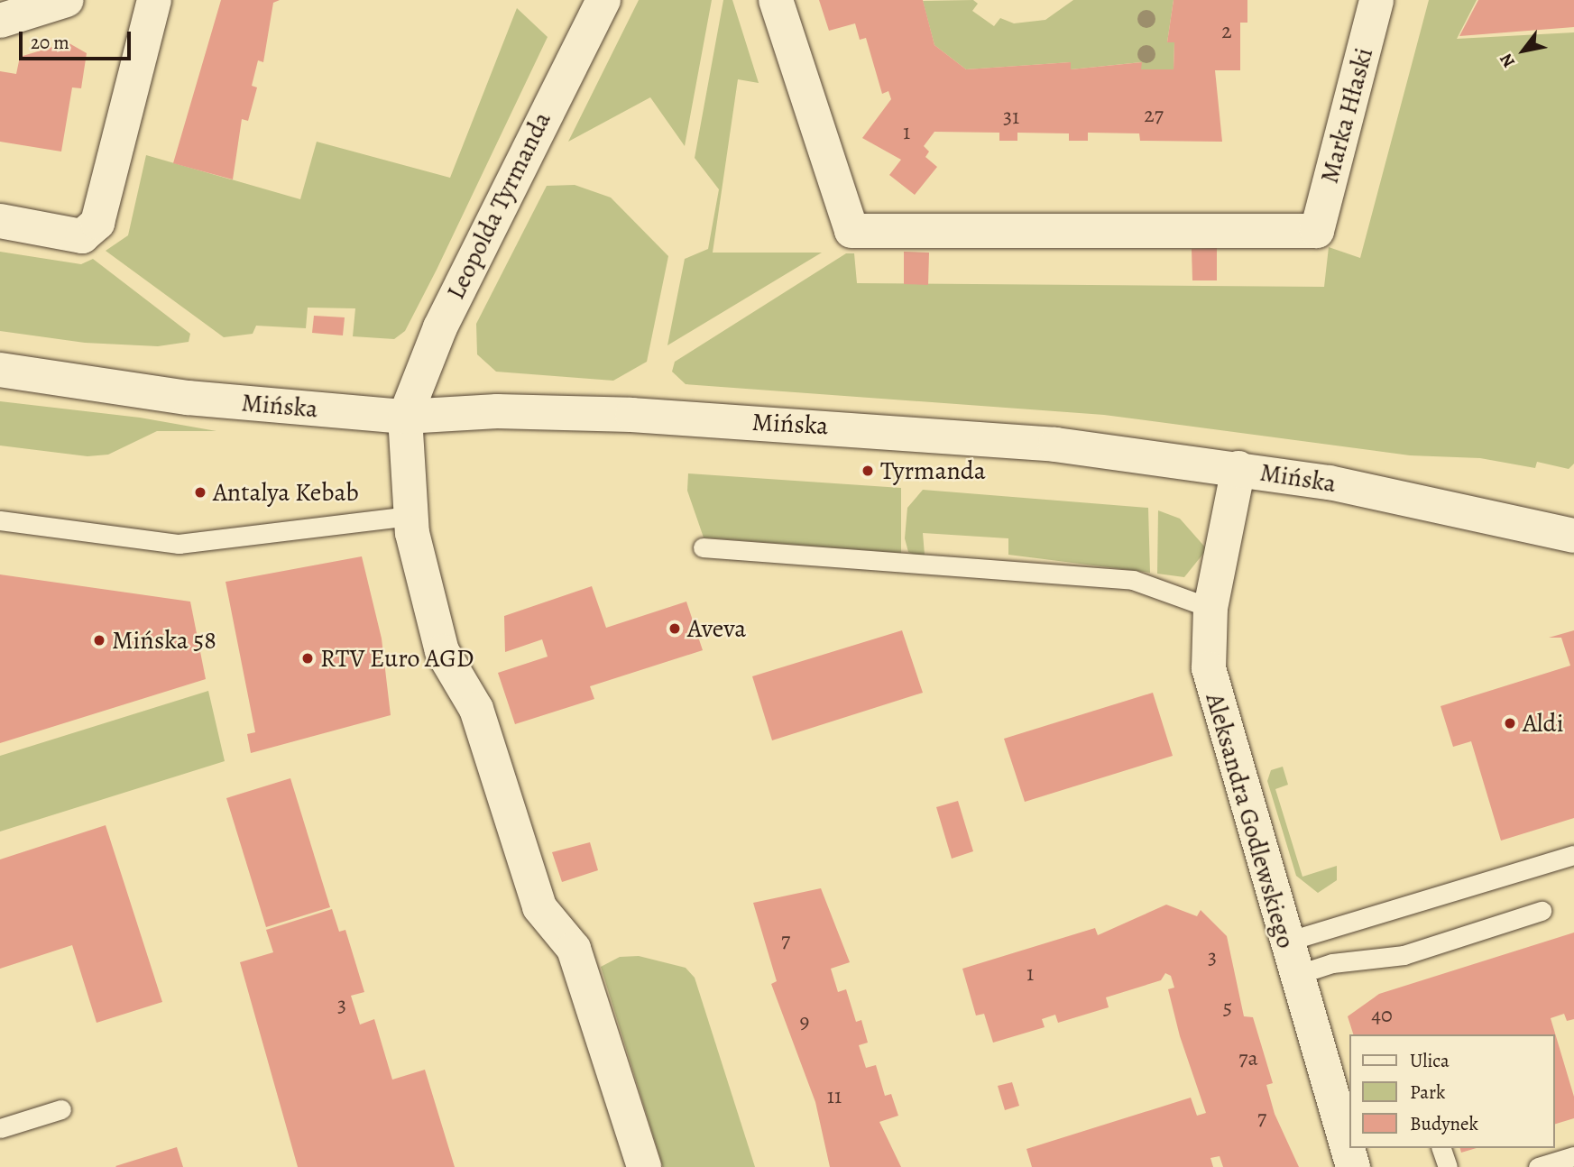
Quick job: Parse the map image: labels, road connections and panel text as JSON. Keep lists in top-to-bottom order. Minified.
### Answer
{"streets":{"street":["Marka Hłaski","Leopolda Tyrmanda","Mińska","Aleksandra Godlewskiego"]},"crossings":[["Leopolda Tyrmanda","Mińska"],["Mińska","Aleksandra Godlewskiego"]],"places":["Tyrmanda","Antalya Kebab","Aveva","Mińska 58","RTV Euro AGD","Aldi"],"house_numbers":["2","27","31","1","7","3","1","3","5","40","9","7a","11","7"],"legend":["Ulica","Park","Budynek"],"scale_bar":"20 m","north":"bottom left"}
